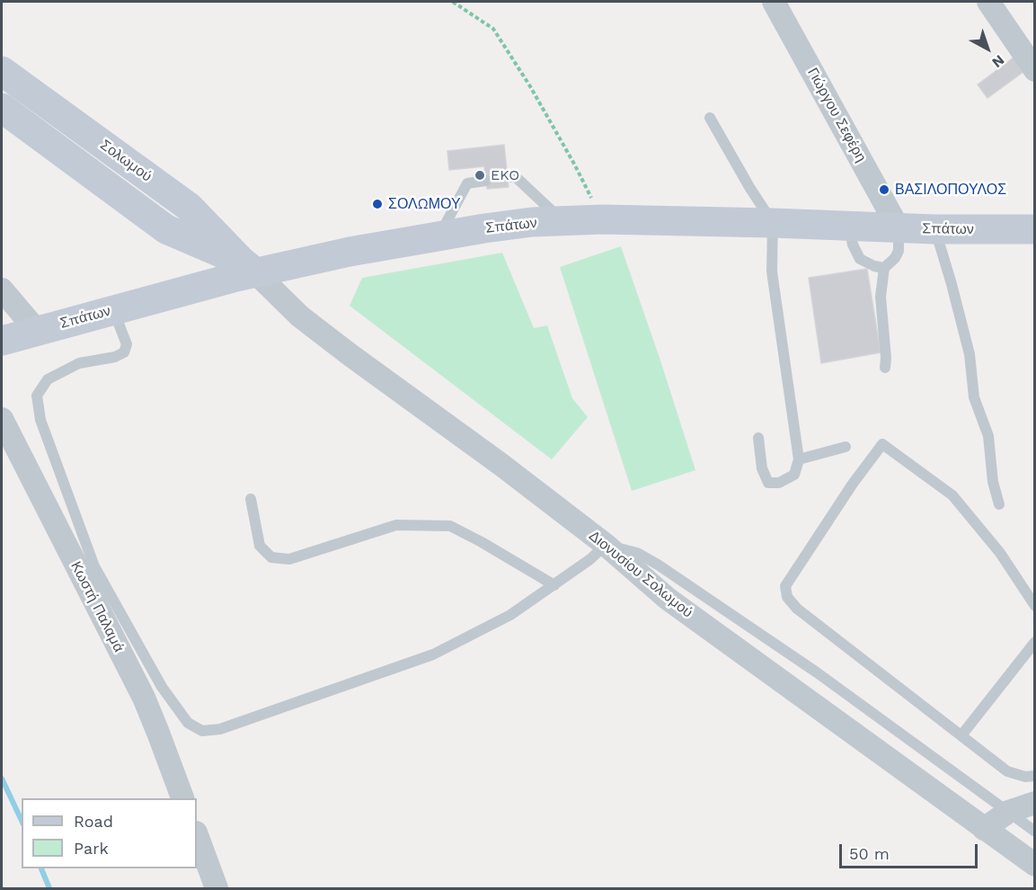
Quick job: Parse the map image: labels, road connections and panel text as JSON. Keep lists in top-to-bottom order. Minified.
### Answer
{"streets":{"main road":["Σολωμού","Σπάτων"],"street":["Γιώργου Σεφέρη","Διονυσίου Σολωμού","Κωστή Παλαμά"]},"crossings":[["Γιώργου Σεφέρη","Σπάτων"],["Σολωμού","Σπάτων"],["Σολωμού","Διονυσίου Σολωμού"],["Σπάτων","Διονυσίου Σολωμού"]],"places":["EKO","ΒΑΣΙΛΟΠΟΥΛΟΣ","ΣΟΛΩΜΟΥ"],"legend":["Road","Park"],"scale_bar":"50 m","north":"bottom right"}
